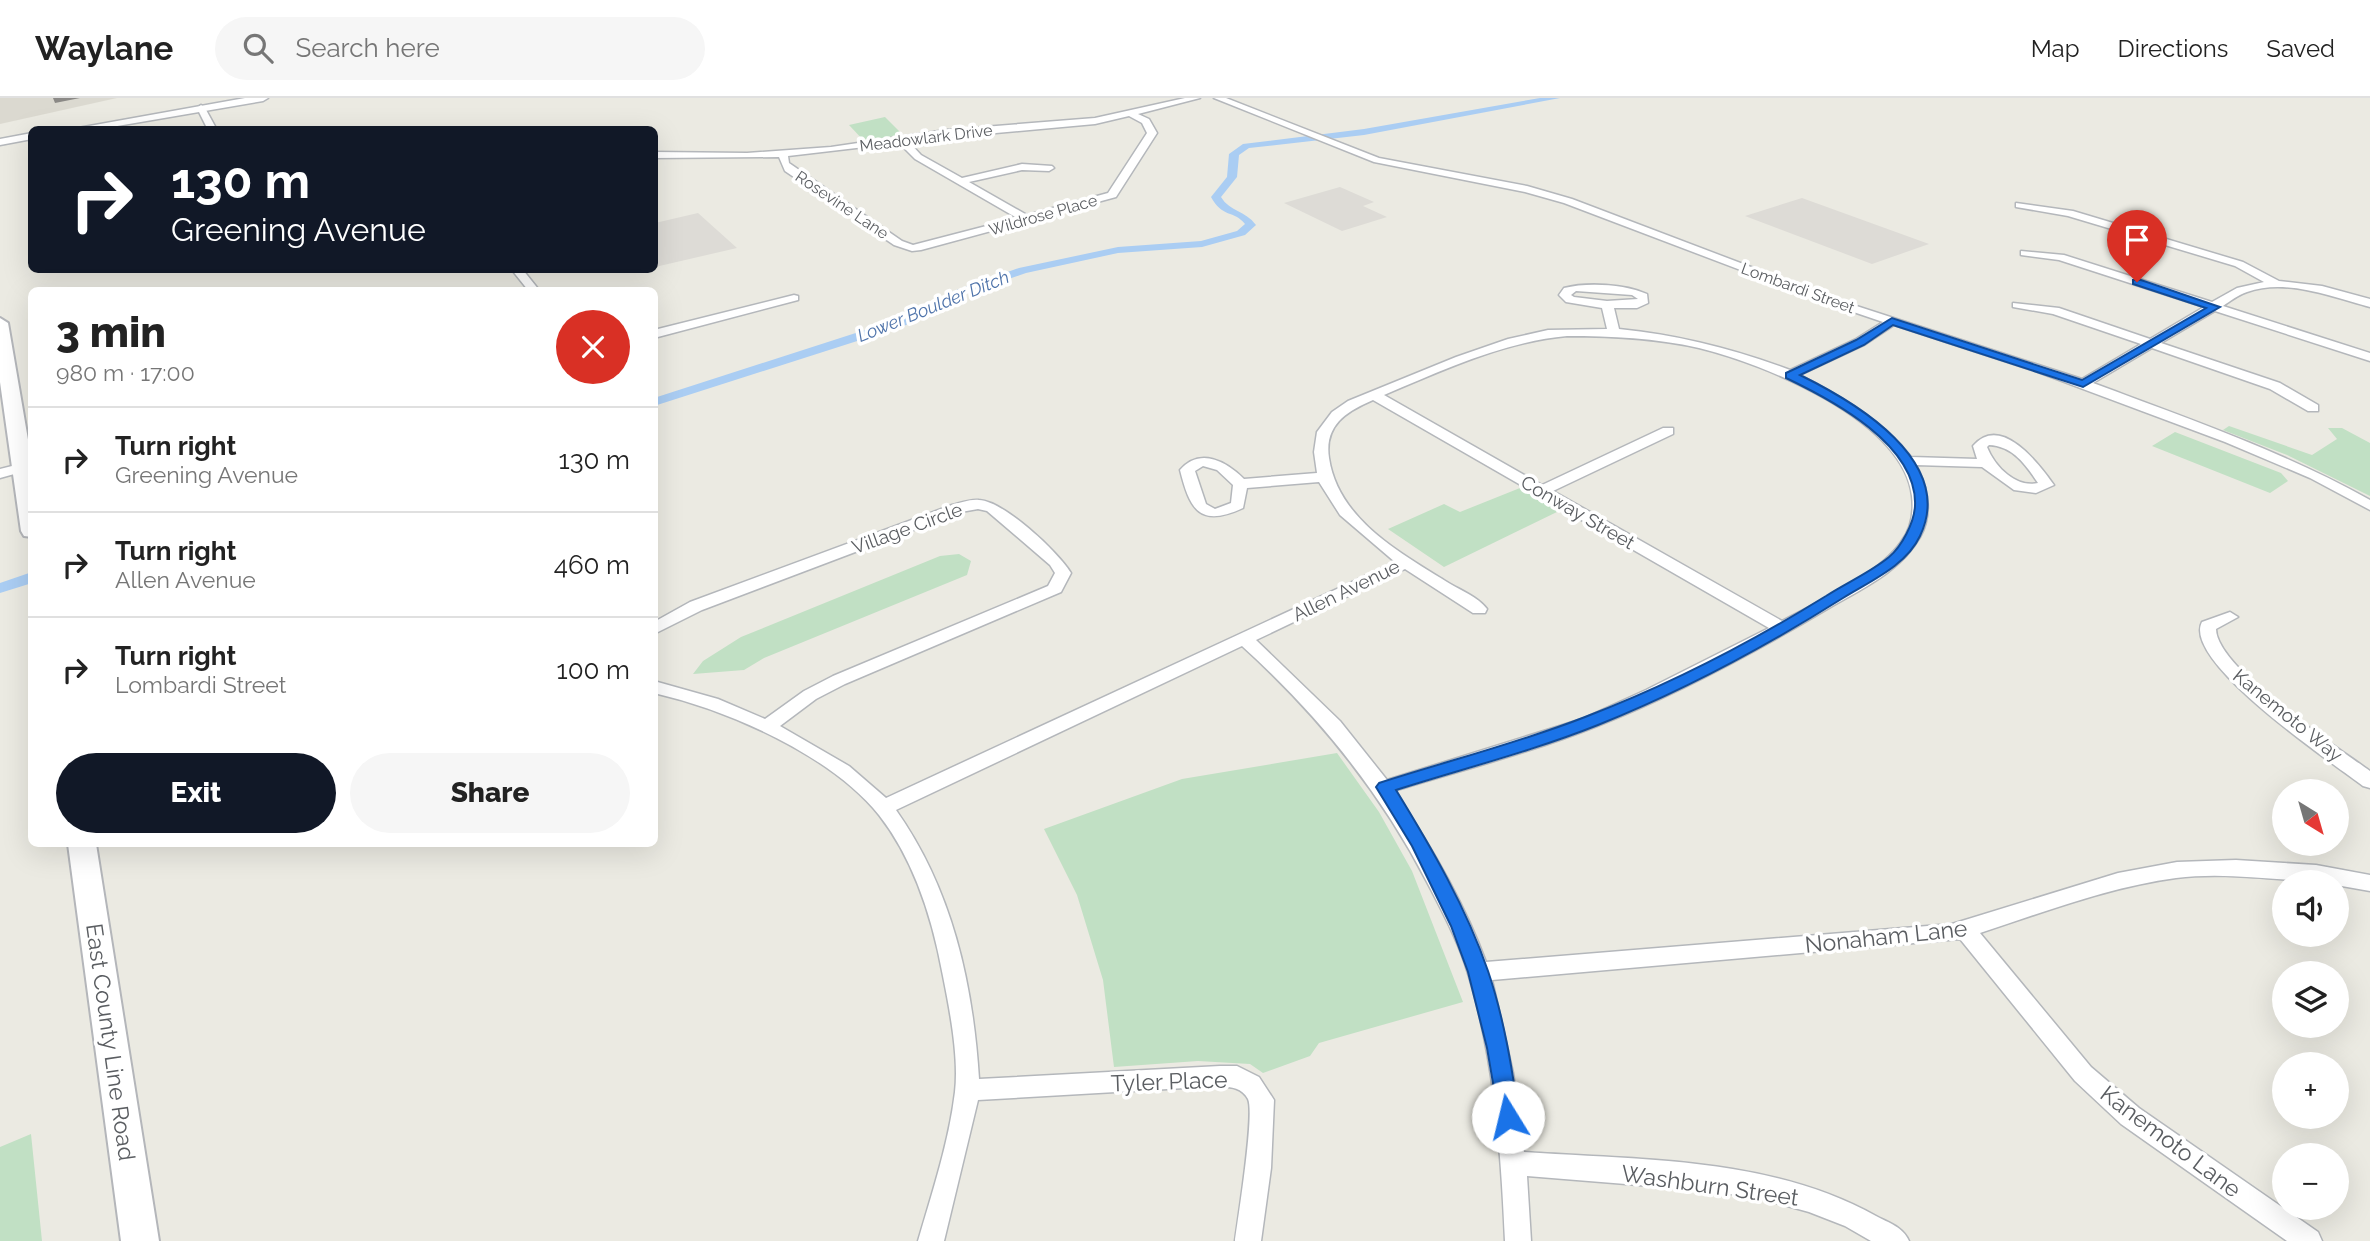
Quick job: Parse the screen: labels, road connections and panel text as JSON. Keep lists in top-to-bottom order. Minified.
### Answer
{"streets":{"main road":["East County Line Road"],"street":["Meadowlark Drive","Rosevine Lane","Wildrose Place","Lombardi Street","Conway Street","Village Circle","Allen Avenue","Kanemoto Way","Nonaham Lane","Tyler Place","Kanemoto Lane","Washburn Street"]},"crossings":[["Meadowlark Drive","Rosevine Lane"],["Meadowlark Drive","Wildrose Place"],["Rosevine Lane","Wildrose Place"],["Conway Street","Allen Avenue"],["Nonaham Lane","Kanemoto Lane"]],"water":["Lower Boulder Ditch"],"north":"bottom right","page":{"header":"Waylane","search":"Search here","nav":["Map","Directions","Saved"],"turn":["130 m","Greening Avenue"],"heading":["3 min","980 m · 17:00"],"list":[{"name":"Turn right","note":"Greening Avenue","value":"130 m"},{"name":"Turn right","note":"Allen Avenue","value":"460 m"},{"name":"Turn right","note":"Lombardi Street","value":"100 m"}],"buttons":["Exit","Share"],"map_buttons":["+","−"]}}
